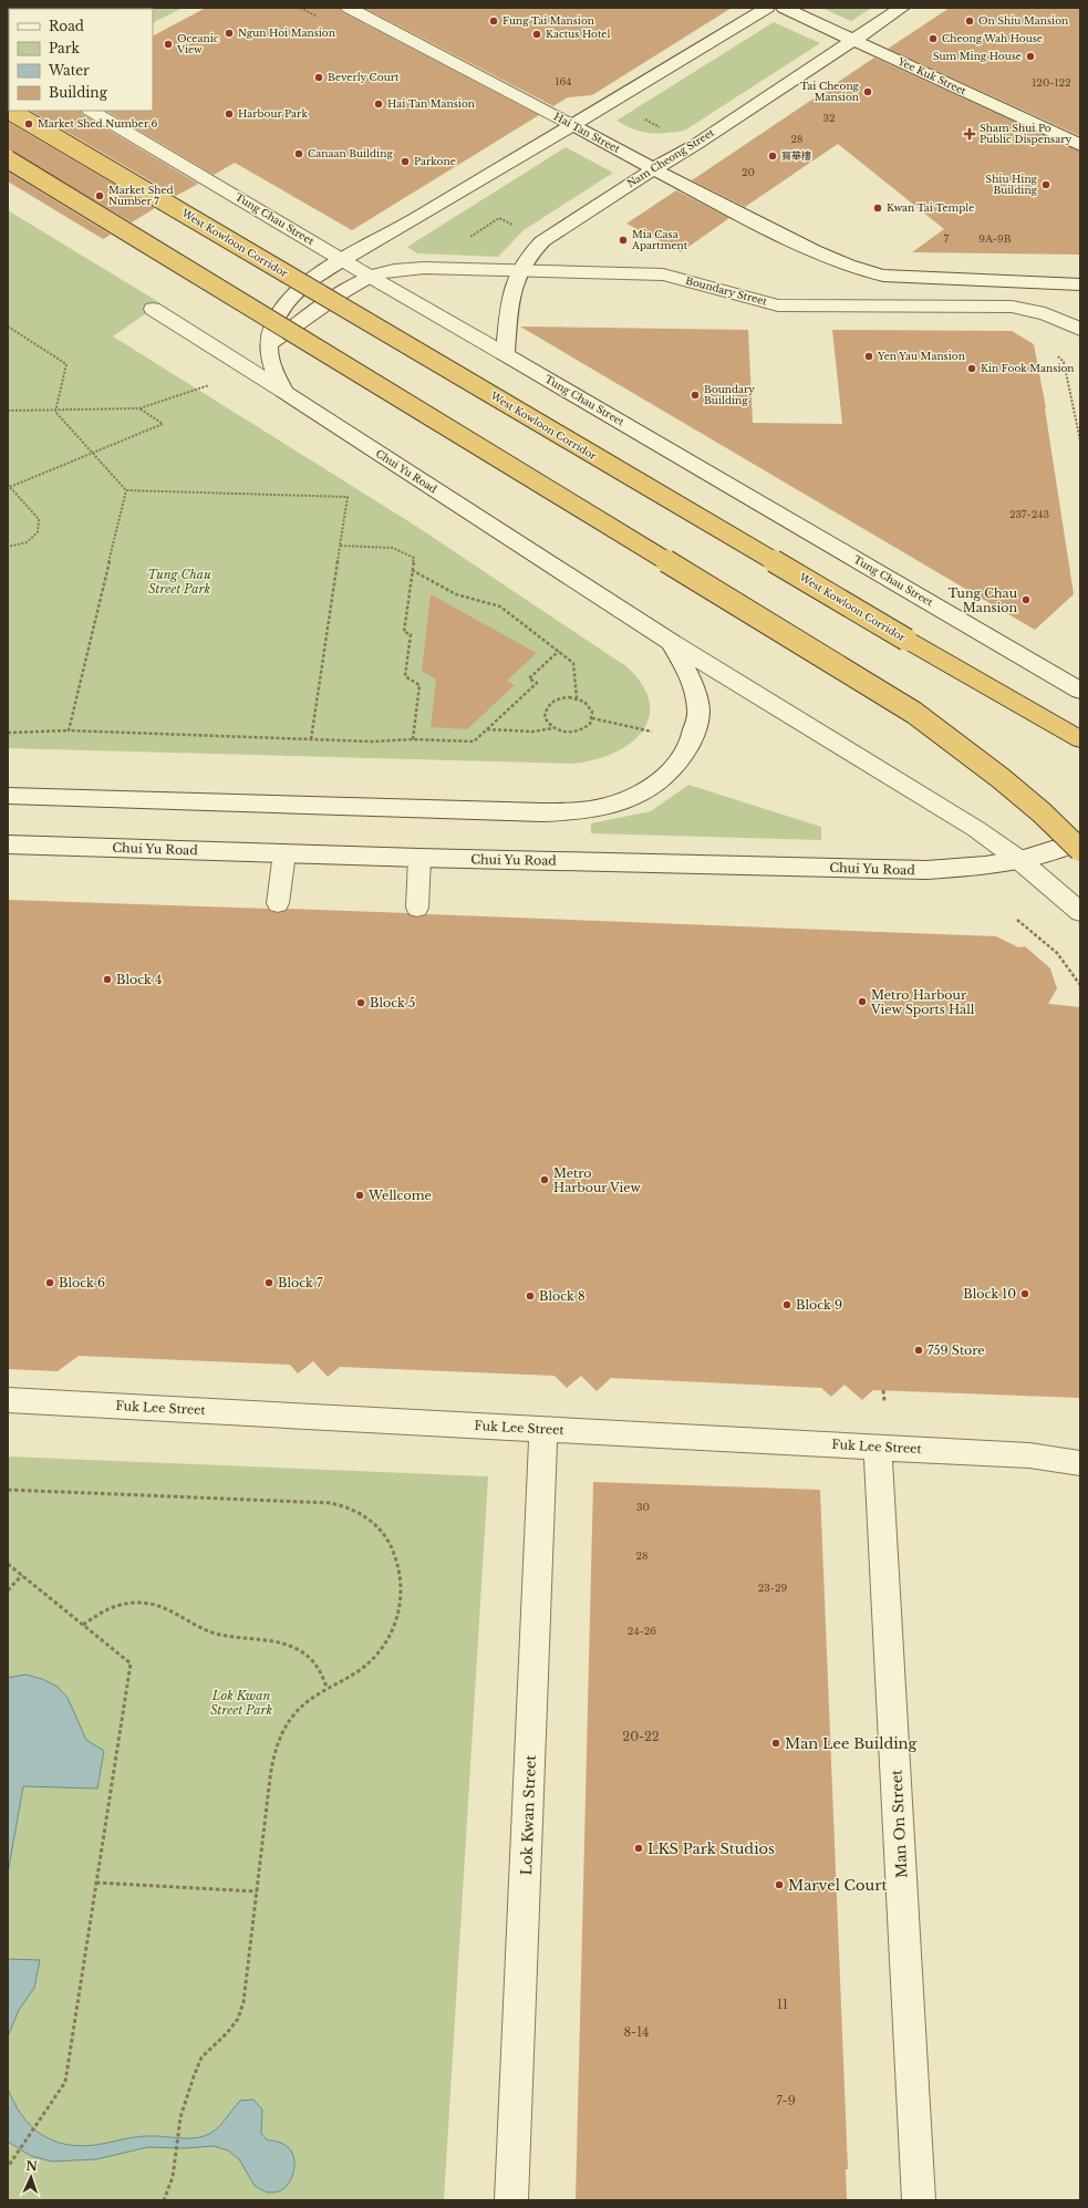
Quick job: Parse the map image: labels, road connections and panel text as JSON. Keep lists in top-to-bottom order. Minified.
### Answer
{"streets":{"highway":["West Kowloon Corridor"],"main road":["Yee Kuk Street","Hai Tan Street","Nam Cheong Street","Tung Chau Street","Boundary Street","Chui Yu Road","Fuk Lee Street","Lok Kwan Street","Man On Street"]},"crossings":[["Yee Kuk Street","Nam Cheong Street"],["Hai Tan Street","Nam Cheong Street"],["Nam Cheong Street","Tung Chau Street"],["Nam Cheong Street","Boundary Street"],["Tung Chau Street","Boundary Street"],["Fuk Lee Street","Lok Kwan Street"],["Fuk Lee Street","Man On Street"]],"parks":["Tung Chau Street Park","Lok Kwan Street Park"],"places":{"other":["Fung Tai Mansion","On Shiu Mansion","Ngun Hoi Mansion","Kactus Hotel","Cheong Wah House","Oceanic View","Sum Ming House","Beverly Court","Tai Cheong Mansion","Hai Tan Mansion","Harbour Park","Market Shed Number 6","Canaan Building","寶華樓","Parkone","Shiu Hing Building","Market Shed Number 7","Kwan Tai Temple","Mia Casa Apartment","Yen Yau Mansion","Kin Fook Mansion","Boundary Building","Tung Chau Mansion","Block 4","Metro Harbour View Sports Hall","Block 5","Metro Harbour View","Wellcome","Block 6","Block 7","Block 10","Block 8","Block 9","759 Store","Man Lee Building","LKS Park Studios","Marvel Court"],"health":["Sham Shui Po Public Dispensary"]},"house_numbers":["164","120-122","32","28","20","7","9A-9B","237-243","30","28","23-29","24-26","20-22","11","8-14","7-9"],"legend":["Road","Park","Water","Building"],"north":"top"}
